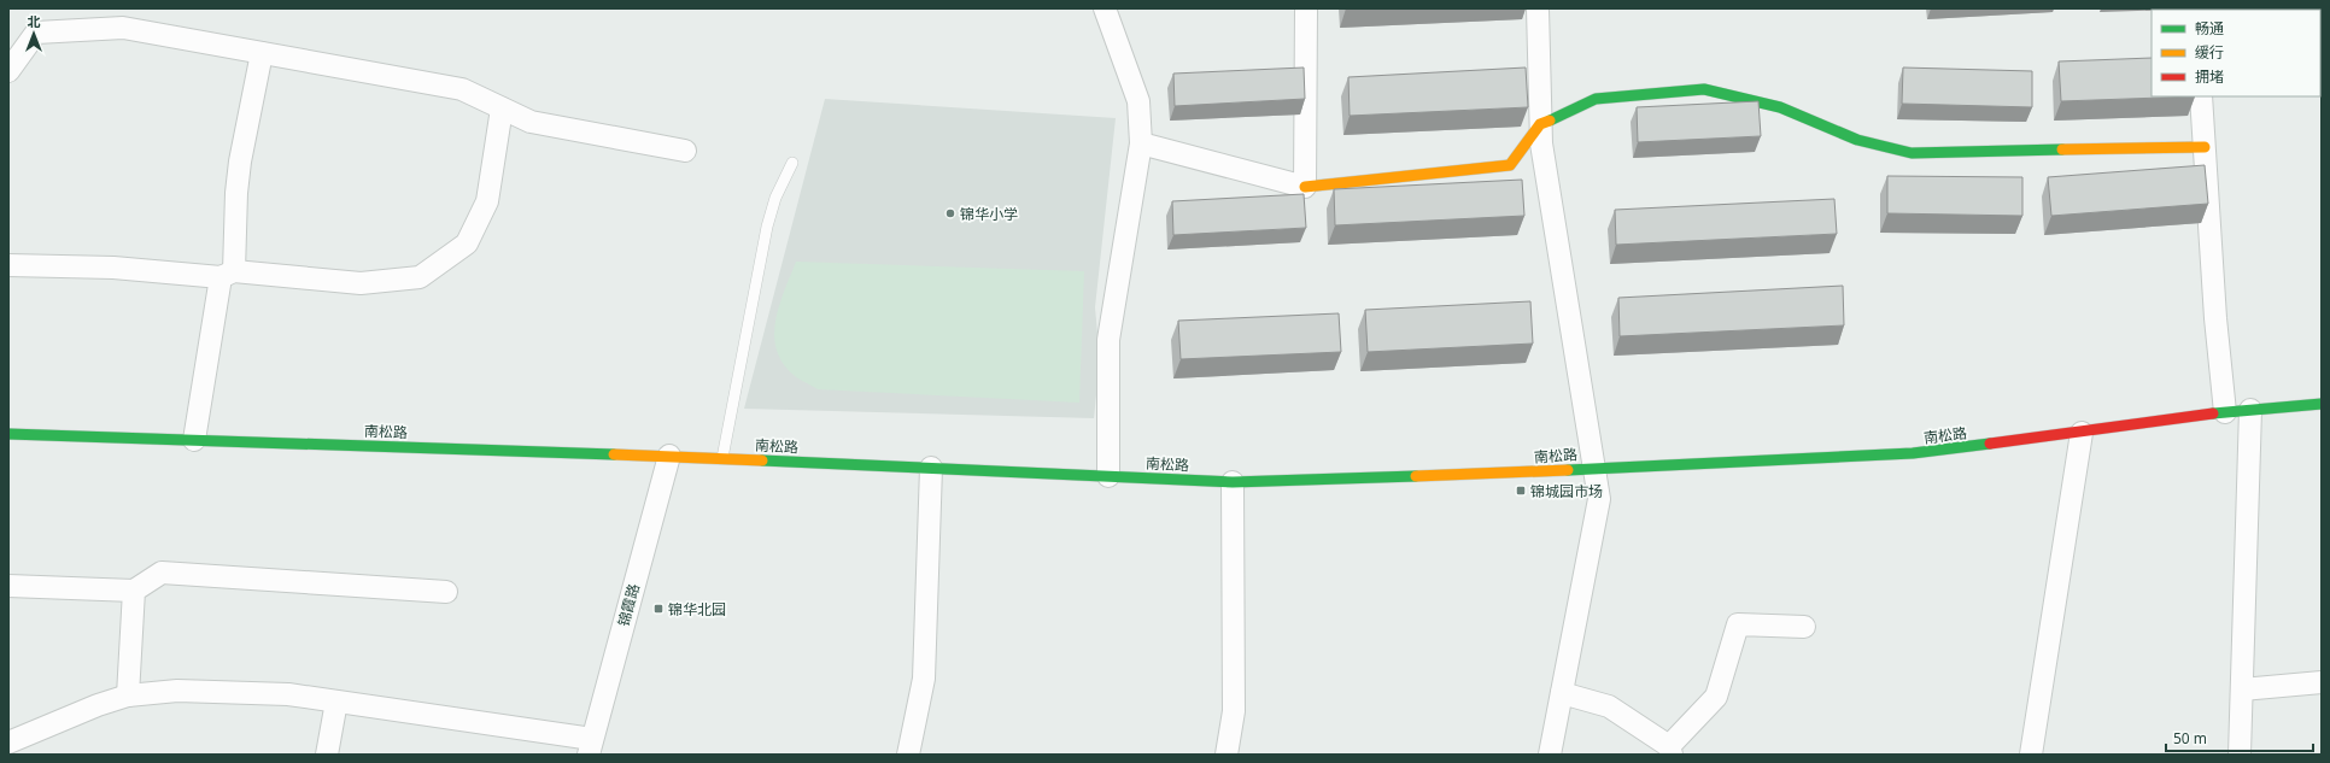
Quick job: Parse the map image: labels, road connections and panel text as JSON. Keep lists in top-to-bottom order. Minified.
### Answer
{"streets":{"street":["南松路","锦霞路"]},"crossings":[["南松路","锦霞路"]],"places":{"other":["锦华小学"],"transit":["锦城园市场","锦华北园"]},"legend":["畅通","缓行","拥堵"],"scale_bar":"50 m","north":"top"}
